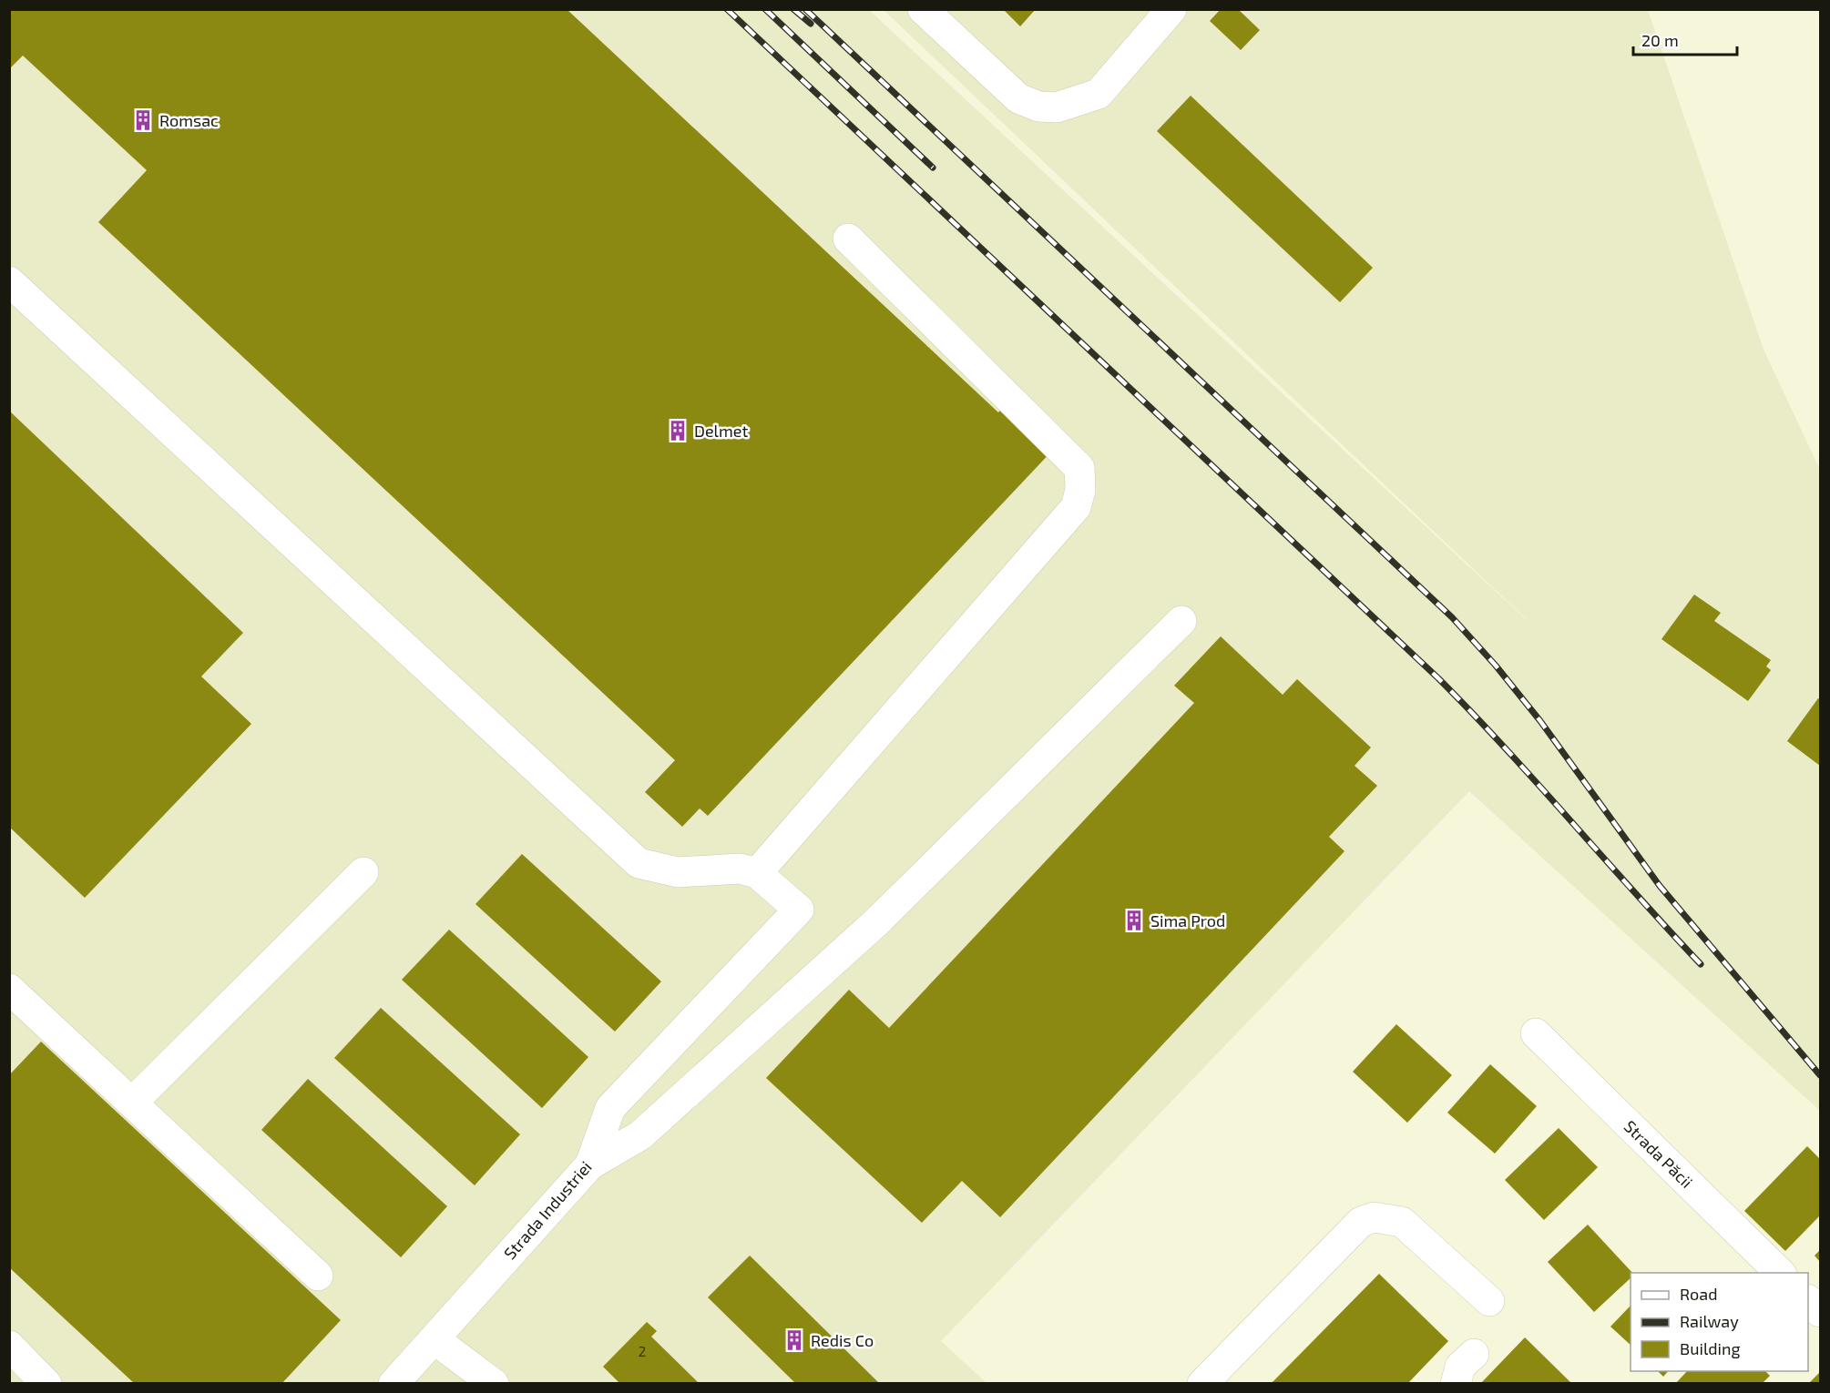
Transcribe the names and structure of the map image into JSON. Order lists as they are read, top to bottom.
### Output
{
  "streets": {
    "street": ["Strada Păcii", "Strada Industriei"]
  },
  "places": {
    "building": [
      "Romsac",
      "Delmet",
      "Sima Prod",
      "Redis Co"
    ]
  },
  "house_numbers": ["2"],
  "legend": ["Road", "Railway", "Building"],
  "scale_bar": "20 m"
}
